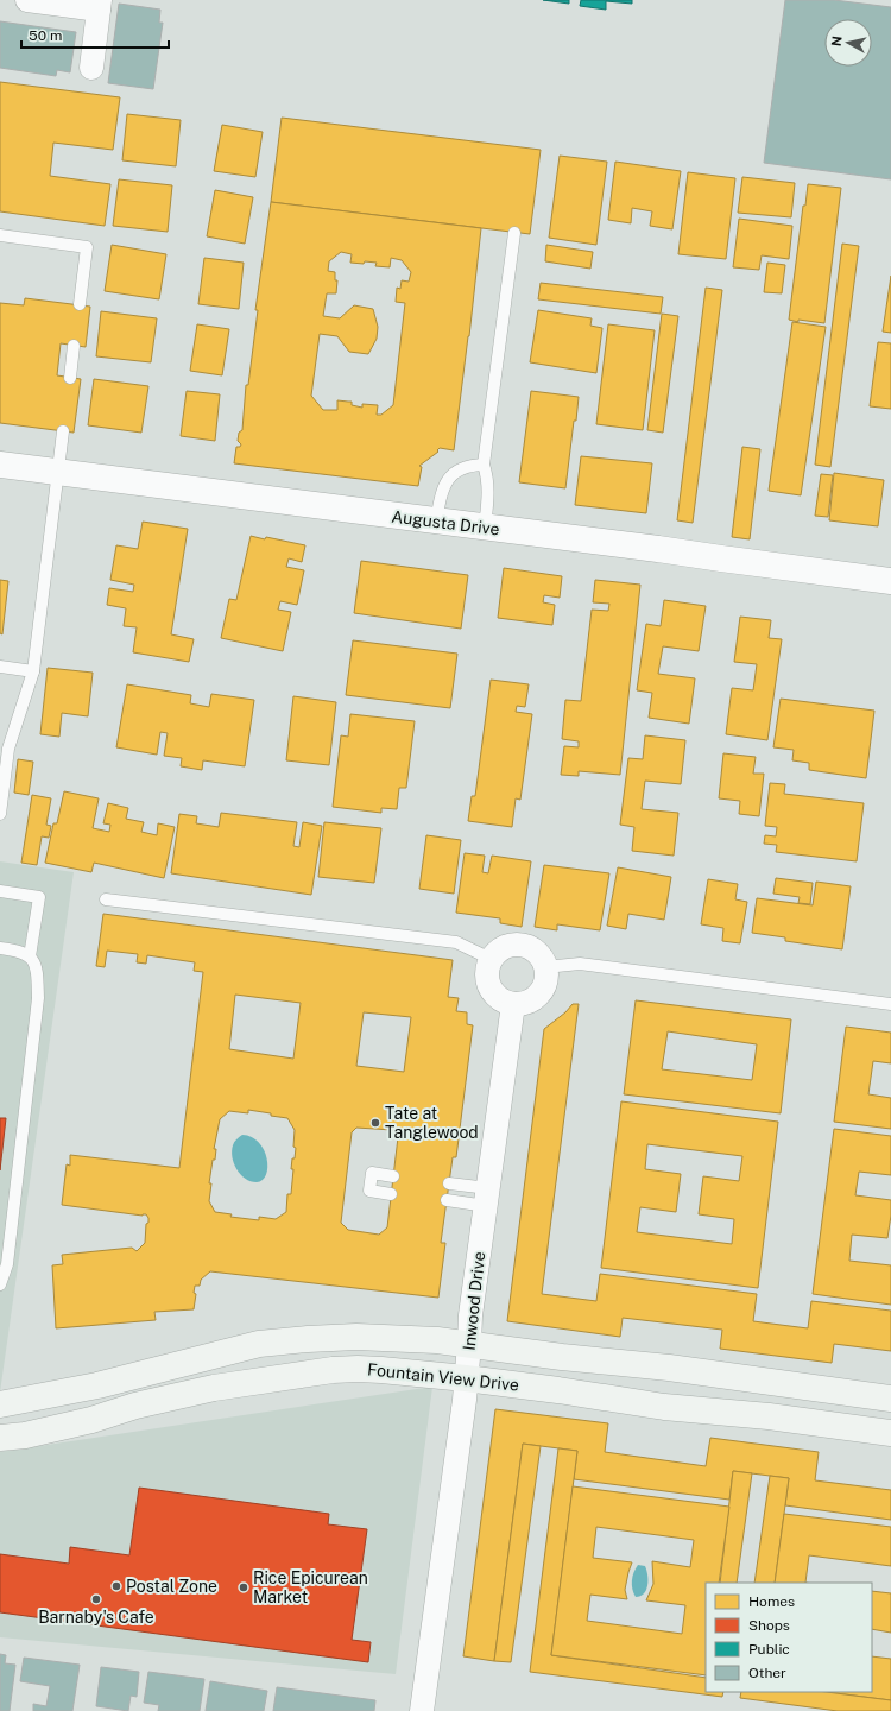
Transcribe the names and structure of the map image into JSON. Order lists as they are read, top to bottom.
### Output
{
  "streets": {
    "main road": ["Fountain View Drive"],
    "street": ["Augusta Drive", "Inwood Drive"]
  },
  "crossings": [
    ["Inwood Drive", "Fountain View Drive"]
  ],
  "places": [
    "Tate at Tanglewood",
    "Postal Zone",
    "Rice Epicurean Market",
    "Barnaby's Cafe"
  ],
  "legend": [
    "Homes",
    "Shops",
    "Public",
    "Other"
  ],
  "scale_bar": "50 m",
  "north": "left"
}
